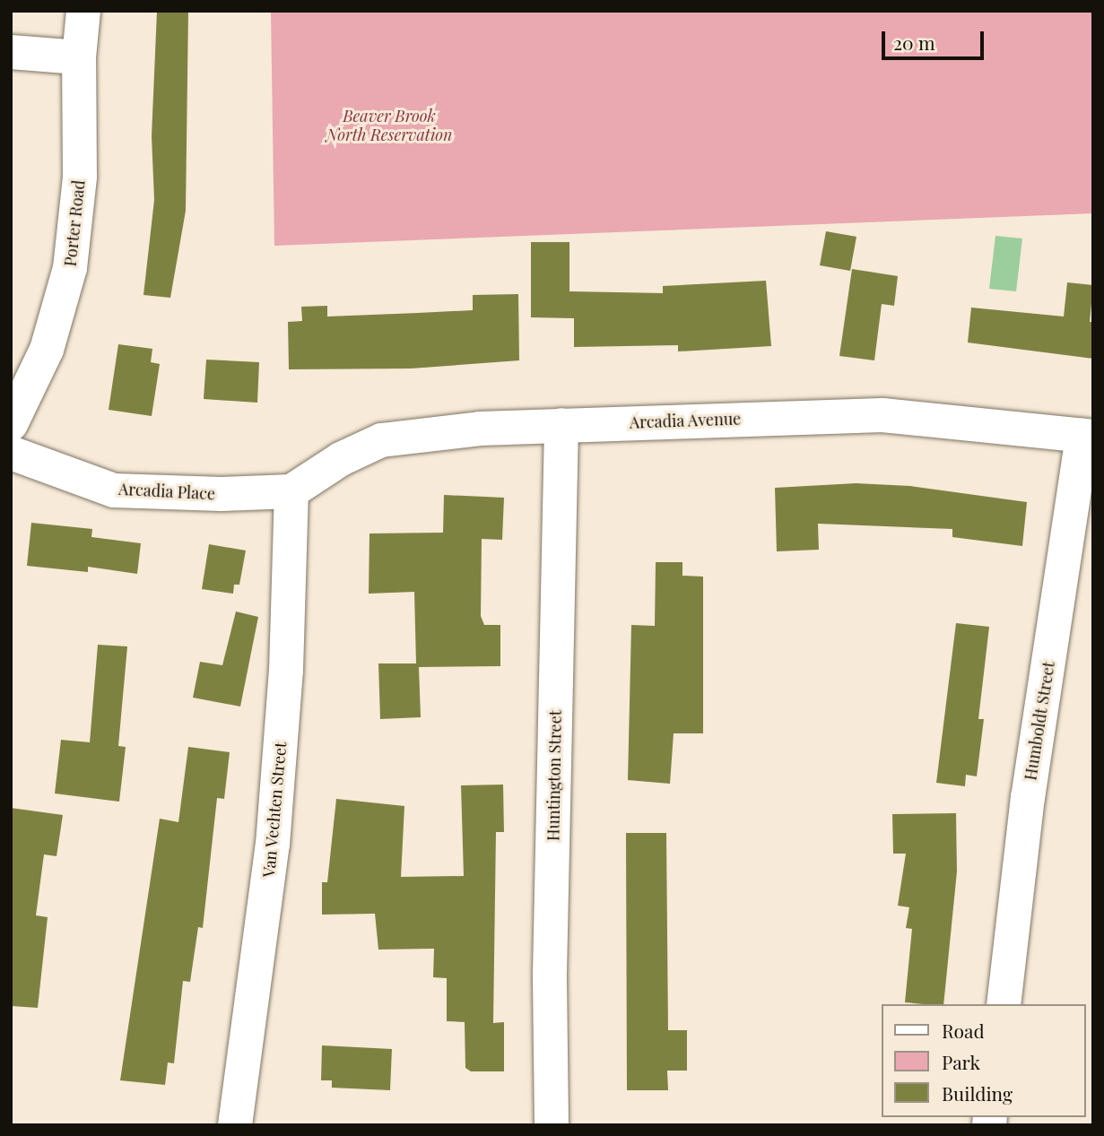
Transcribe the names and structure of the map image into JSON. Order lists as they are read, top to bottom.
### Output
{
  "streets": {
    "street": [
      "Porter Road",
      "Arcadia Avenue",
      "Arcadia Place",
      "Humboldt Street",
      "Huntington Street",
      "Van Vechten Street"
    ]
  },
  "crossings": [
    ["Arcadia Avenue", "Arcadia Place"],
    ["Arcadia Avenue", "Humboldt Street"],
    ["Arcadia Avenue", "Huntington Street"],
    ["Arcadia Avenue", "Van Vechten Street"],
    ["Arcadia Place", "Van Vechten Street"]
  ],
  "parks": ["Beaver Brook North Reservation"],
  "legend": ["Road", "Park", "Building"],
  "scale_bar": "20 m"
}
